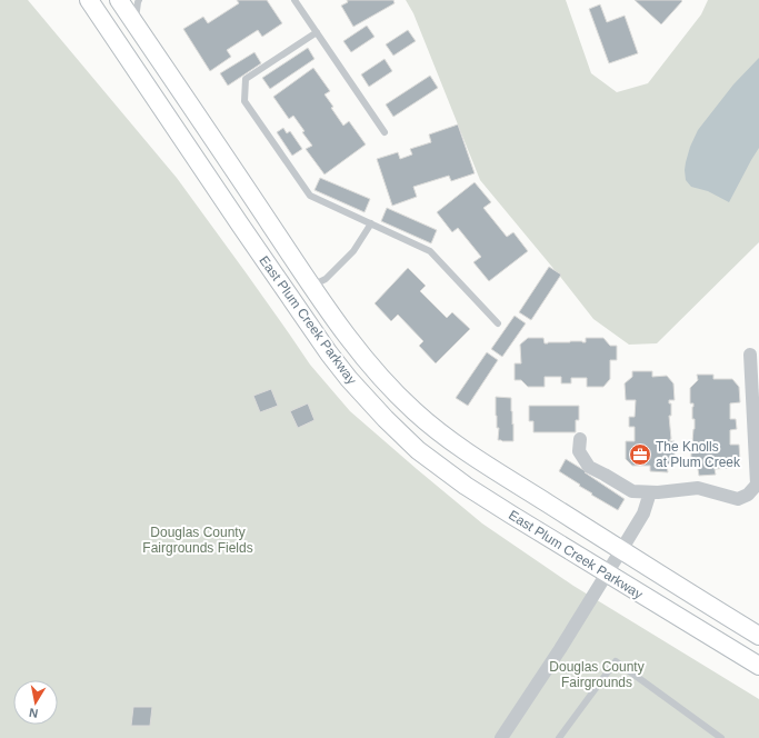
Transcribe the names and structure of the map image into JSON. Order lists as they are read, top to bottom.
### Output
{
  "streets": {
    "main road": ["East Plum Creek Parkway"]
  },
  "parks": ["Douglas County Fairgrounds Fields", "Douglas County Fairgrounds"],
  "places": {
    "office": ["The Knolls at Plum Creek"]
  },
  "north": "bottom"
}
